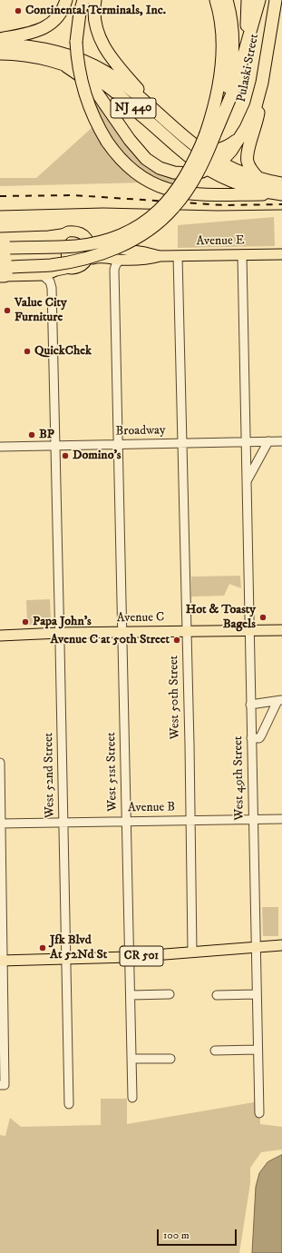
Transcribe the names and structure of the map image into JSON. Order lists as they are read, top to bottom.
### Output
{
  "streets": {
    "highway": ["Pulaski Street", "NJ 440"],
    "main road": ["Avenue E", "Avenue C", "CR 501"],
    "street": [
      "Broadway",
      "West 50th Street",
      "West 51st Street",
      "West 52nd Street",
      "West 49th Street",
      "Avenue B"
    ]
  },
  "crossings": [
    ["Pulaski Street", "NJ 440"],
    ["Avenue E", "West 50th Street"],
    ["Avenue E", "West 51st Street"],
    ["Avenue E", "West 49th Street"],
    ["Broadway", "West 50th Street"],
    ["Broadway", "West 51st Street"],
    ["Broadway", "West 52nd Street"],
    ["Broadway", "West 49th Street"],
    ["Avenue C", "West 50th Street"],
    ["Avenue C", "West 51st Street"],
    ["Avenue C", "West 52nd Street"],
    ["Avenue C", "West 49th Street"],
    ["West 50th Street", "Avenue B"],
    ["West 50th Street", "CR 501"],
    ["West 51st Street", "Avenue B"],
    ["West 51st Street", "CR 501"],
    ["West 52nd Street", "Avenue B"],
    ["West 52nd Street", "CR 501"],
    ["West 49th Street", "Avenue B"],
    ["West 49th Street", "CR 501"]
  ],
  "places": [
    "Continental Terminals, Inc.",
    "Value City Furniture",
    "QuickChek",
    "BP",
    "Domino's",
    "Hot & Toasty Bagels",
    "Papa John's",
    "Avenue C at 50th Street",
    "Jfk Blvd At 52Nd St"
  ],
  "scale_bar": "100 m"
}
